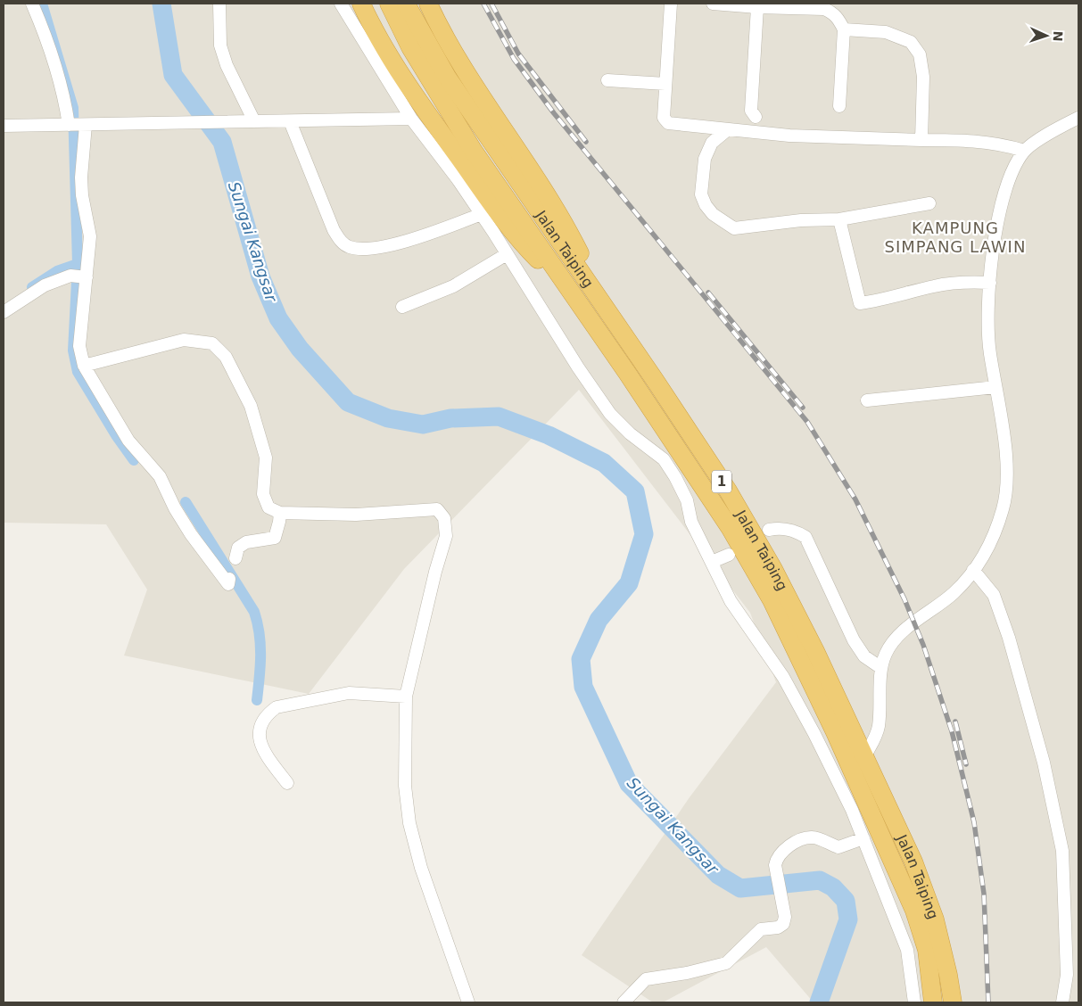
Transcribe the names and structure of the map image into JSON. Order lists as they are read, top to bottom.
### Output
{
  "streets": {
    "highway": ["Jalan Taiping", "1"]
  },
  "districts": ["KAMPUNG SIMPANG LAWIN"],
  "water": ["Sungai Kangsar"],
  "north": "right"
}
